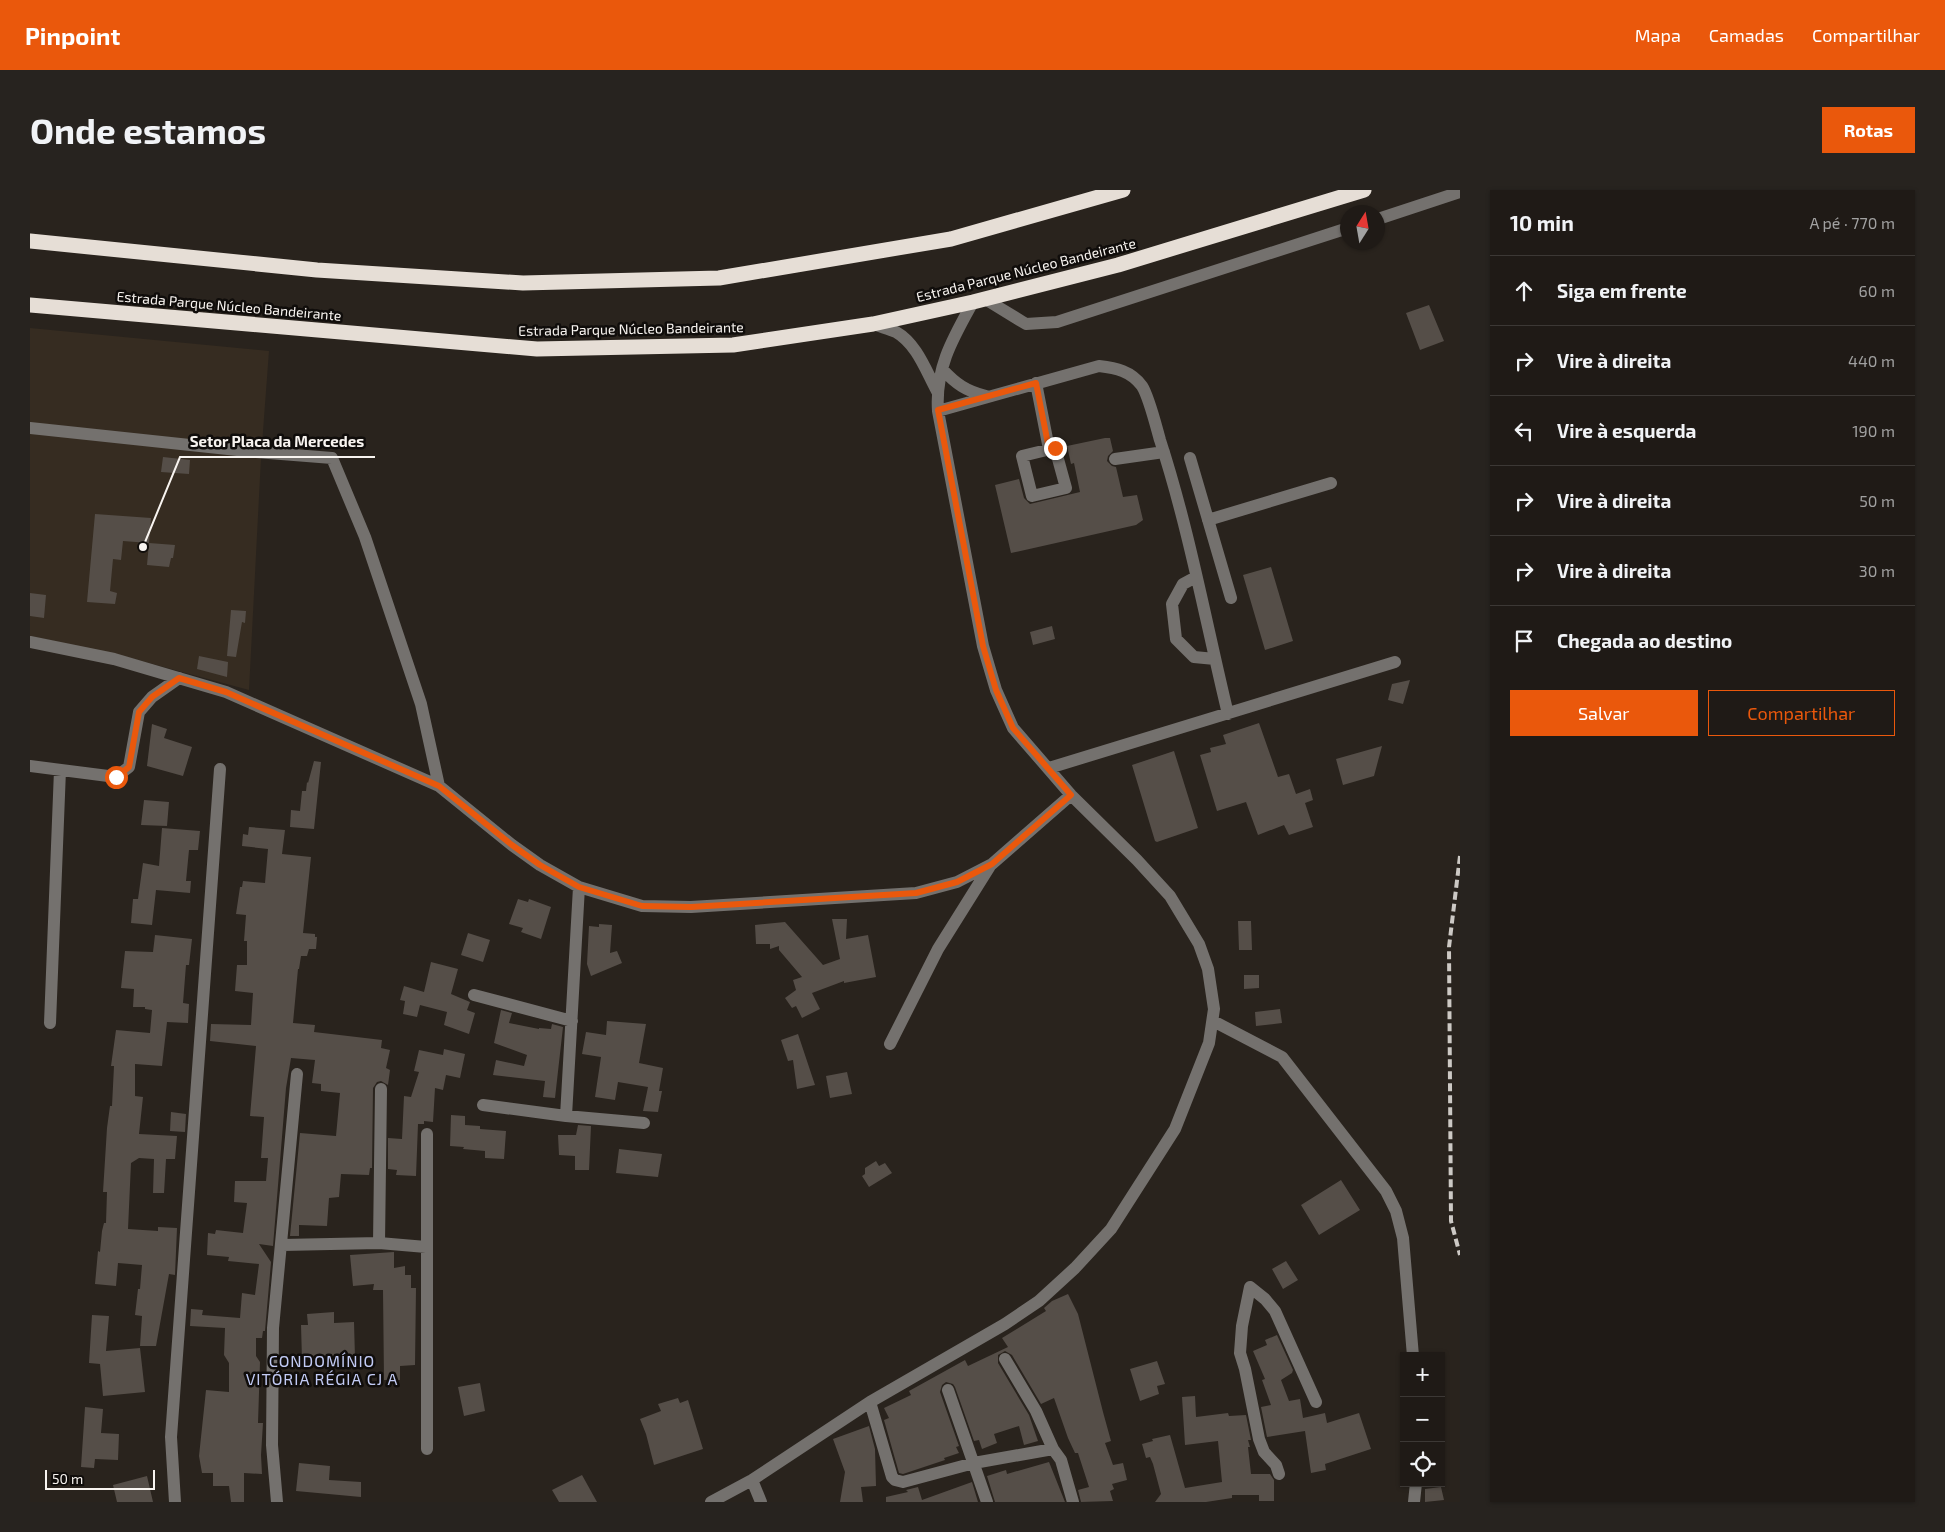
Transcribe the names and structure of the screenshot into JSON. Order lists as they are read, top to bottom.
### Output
{
  "streets": {
    "highway": ["Estrada Parque Núcleo Bandeirante"]
  },
  "districts": ["CONDOMÍNIO VITÓRIA RÉGIA CJ A"],
  "places": ["Setor Placa da Mercedes"],
  "scale_bar": "50 m",
  "north": "top",
  "page": {
    "header": "Pinpoint",
    "nav": ["Mapa", "Camadas", "Compartilhar"],
    "buttons": [
      "Rotas",
      ["Salvar", "Compartilhar"]
    ],
    "title": "Onde estamos",
    "heading": ["10 min", "A pé · 770 m"],
    "list": [
      ["Siga em frente", "60 m"],
      ["Vire à direita", "440 m"],
      ["Vire à esquerda", "190 m"],
      ["Vire à direita", "50 m"],
      ["Vire à direita", "30 m"],
      "Chegada ao destino"
    ],
    "map_buttons": ["+", "−"],
    "scale": "50 m"
  }
}
